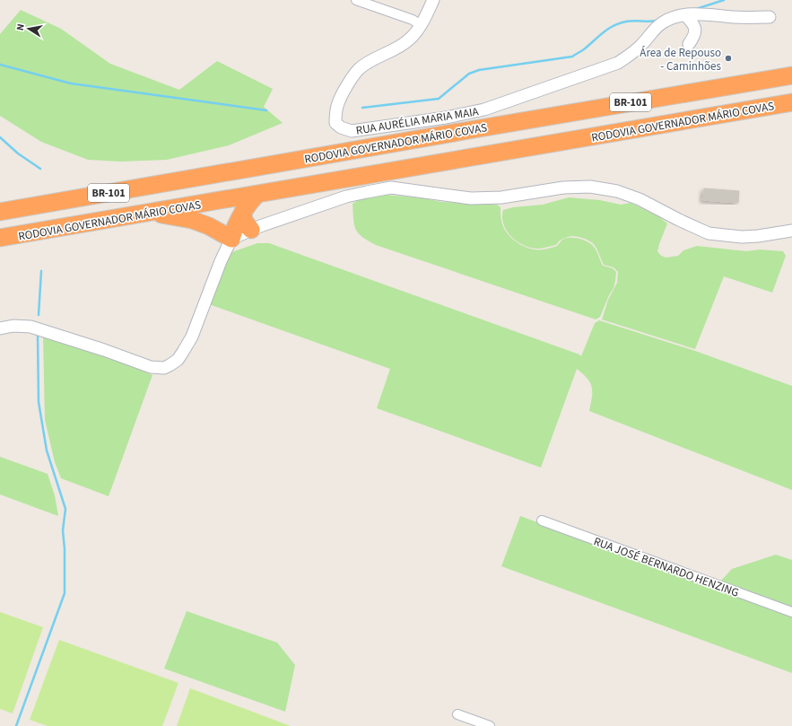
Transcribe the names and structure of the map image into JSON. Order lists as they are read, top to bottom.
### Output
{
  "streets": {
    "highway": ["BR-101", "RODOVIA GOVERNADOR MÁRIO COVAS"],
    "street": ["RUA AURÉLIA MARIA MAIA", "RUA JOSÉ BERNARDO HENZING"]
  },
  "crossings": [
    ["BR-101", "RODOVIA GOVERNADOR MÁRIO COVAS"]
  ],
  "places": ["Área de Repouso - Caminhões"],
  "north": "left"
}
